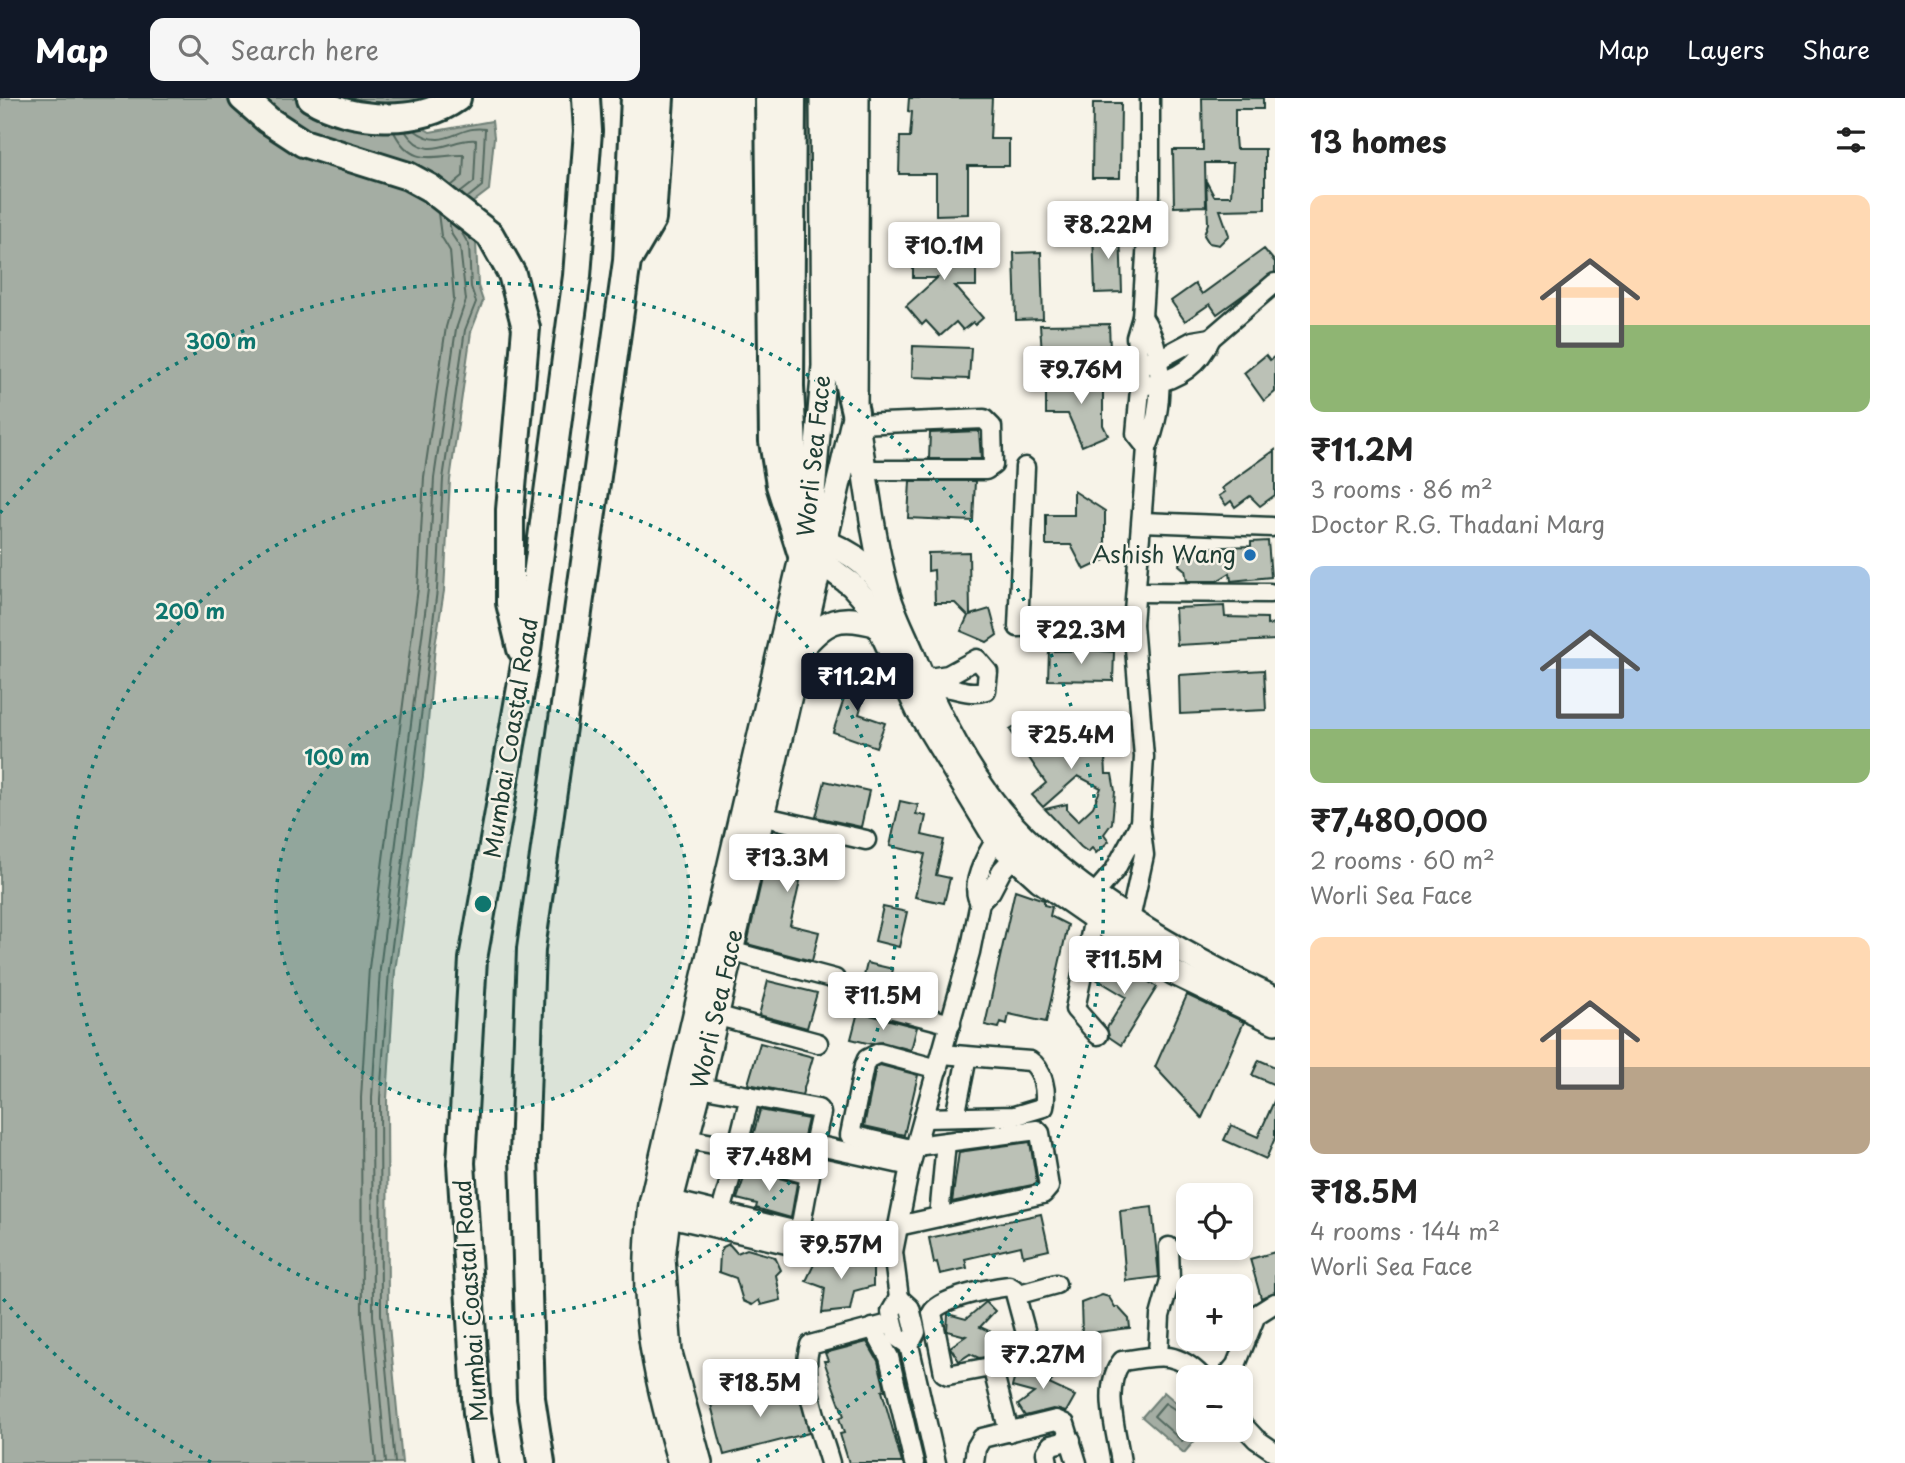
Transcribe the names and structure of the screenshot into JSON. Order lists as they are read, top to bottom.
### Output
{
  "streets": {
    "highway": ["Mumbai Coastal Road"],
    "main road": ["Worli Sea Face"]
  },
  "places": ["Ashish Wang"],
  "page": {
    "header": "Map",
    "search": "Search here",
    "nav": ["Map", "Layers", "Share"],
    "heading": "13 homes",
    "list": [
      {
        "name": "₹11.2M",
        "note": "3 rooms · 86 m² · Doctor R.G. Thadani Marg"
      },
      {
        "name": "₹7,480,000",
        "note": "2 rooms · 60 m² · Worli Sea Face"
      },
      {
        "name": "₹18.5M",
        "note": "4 rooms · 144 m² · Worli Sea Face"
      }
    ],
    "price": [
      "₹8.22M",
      "₹10.1M",
      "₹9.76M",
      "₹22.3M",
      "₹11.2M",
      "₹25.4M",
      "₹13.3M",
      "₹11.5M",
      "₹11.5M",
      "₹7.48M",
      "₹9.57M",
      "₹7.27M",
      "₹18.5M"
    ],
    "map_buttons": ["+", "−"]
  },
  "rings": ["300 m", "200 m", "100 m"]
}
